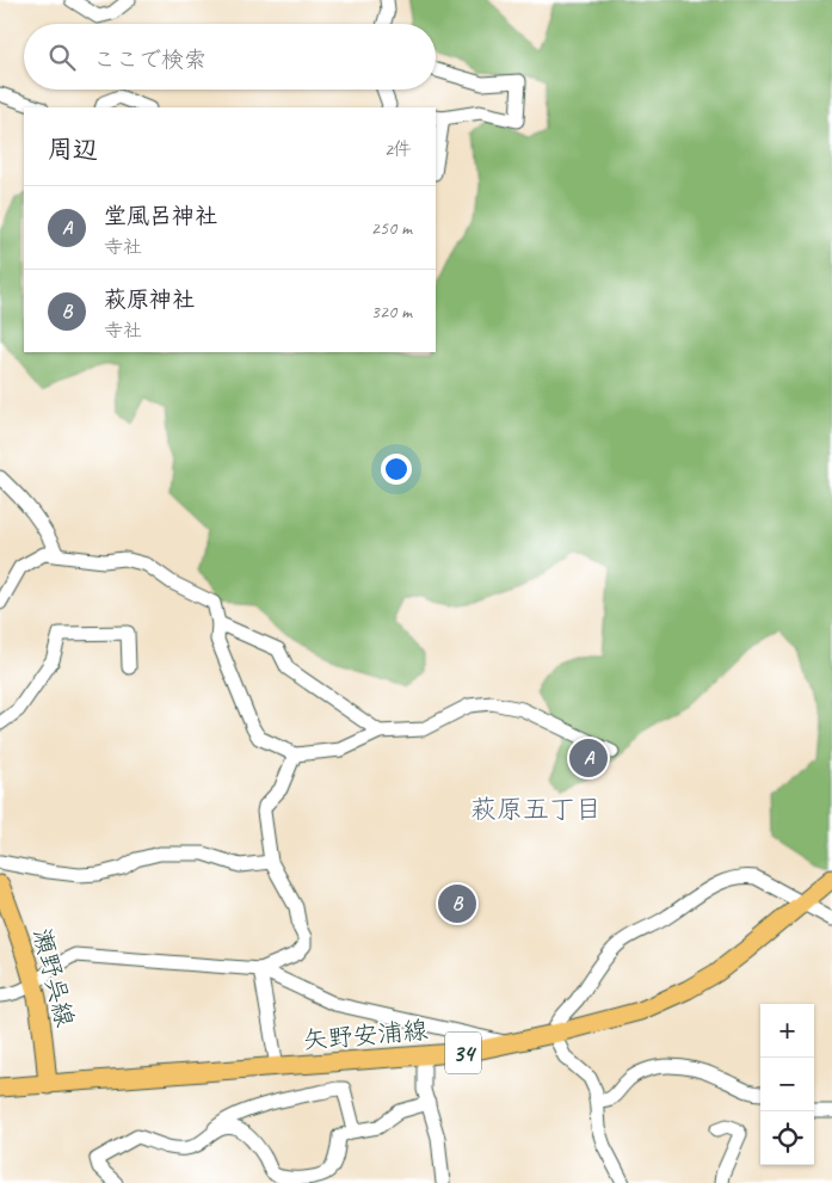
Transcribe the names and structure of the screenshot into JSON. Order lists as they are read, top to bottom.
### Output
{
  "streets": {
    "main road": ["瀬野呉線", "矢野安浦線", "34"]
  },
  "crossings": [
    ["瀬野呉線", "矢野安浦線"]
  ],
  "districts": ["萩原五丁目"],
  "page": {
    "search": "ここで検索",
    "heading": ["周辺", "2件"],
    "list": [
      {
        "mark": "A",
        "name": "堂風呂神社",
        "note": "寺社",
        "value": "250 m"
      },
      {
        "mark": "B",
        "name": "萩原神社",
        "note": "寺社",
        "value": "320 m"
      }
    ],
    "pins": ["A", "B"],
    "map_buttons": ["+", "−"]
  }
}
